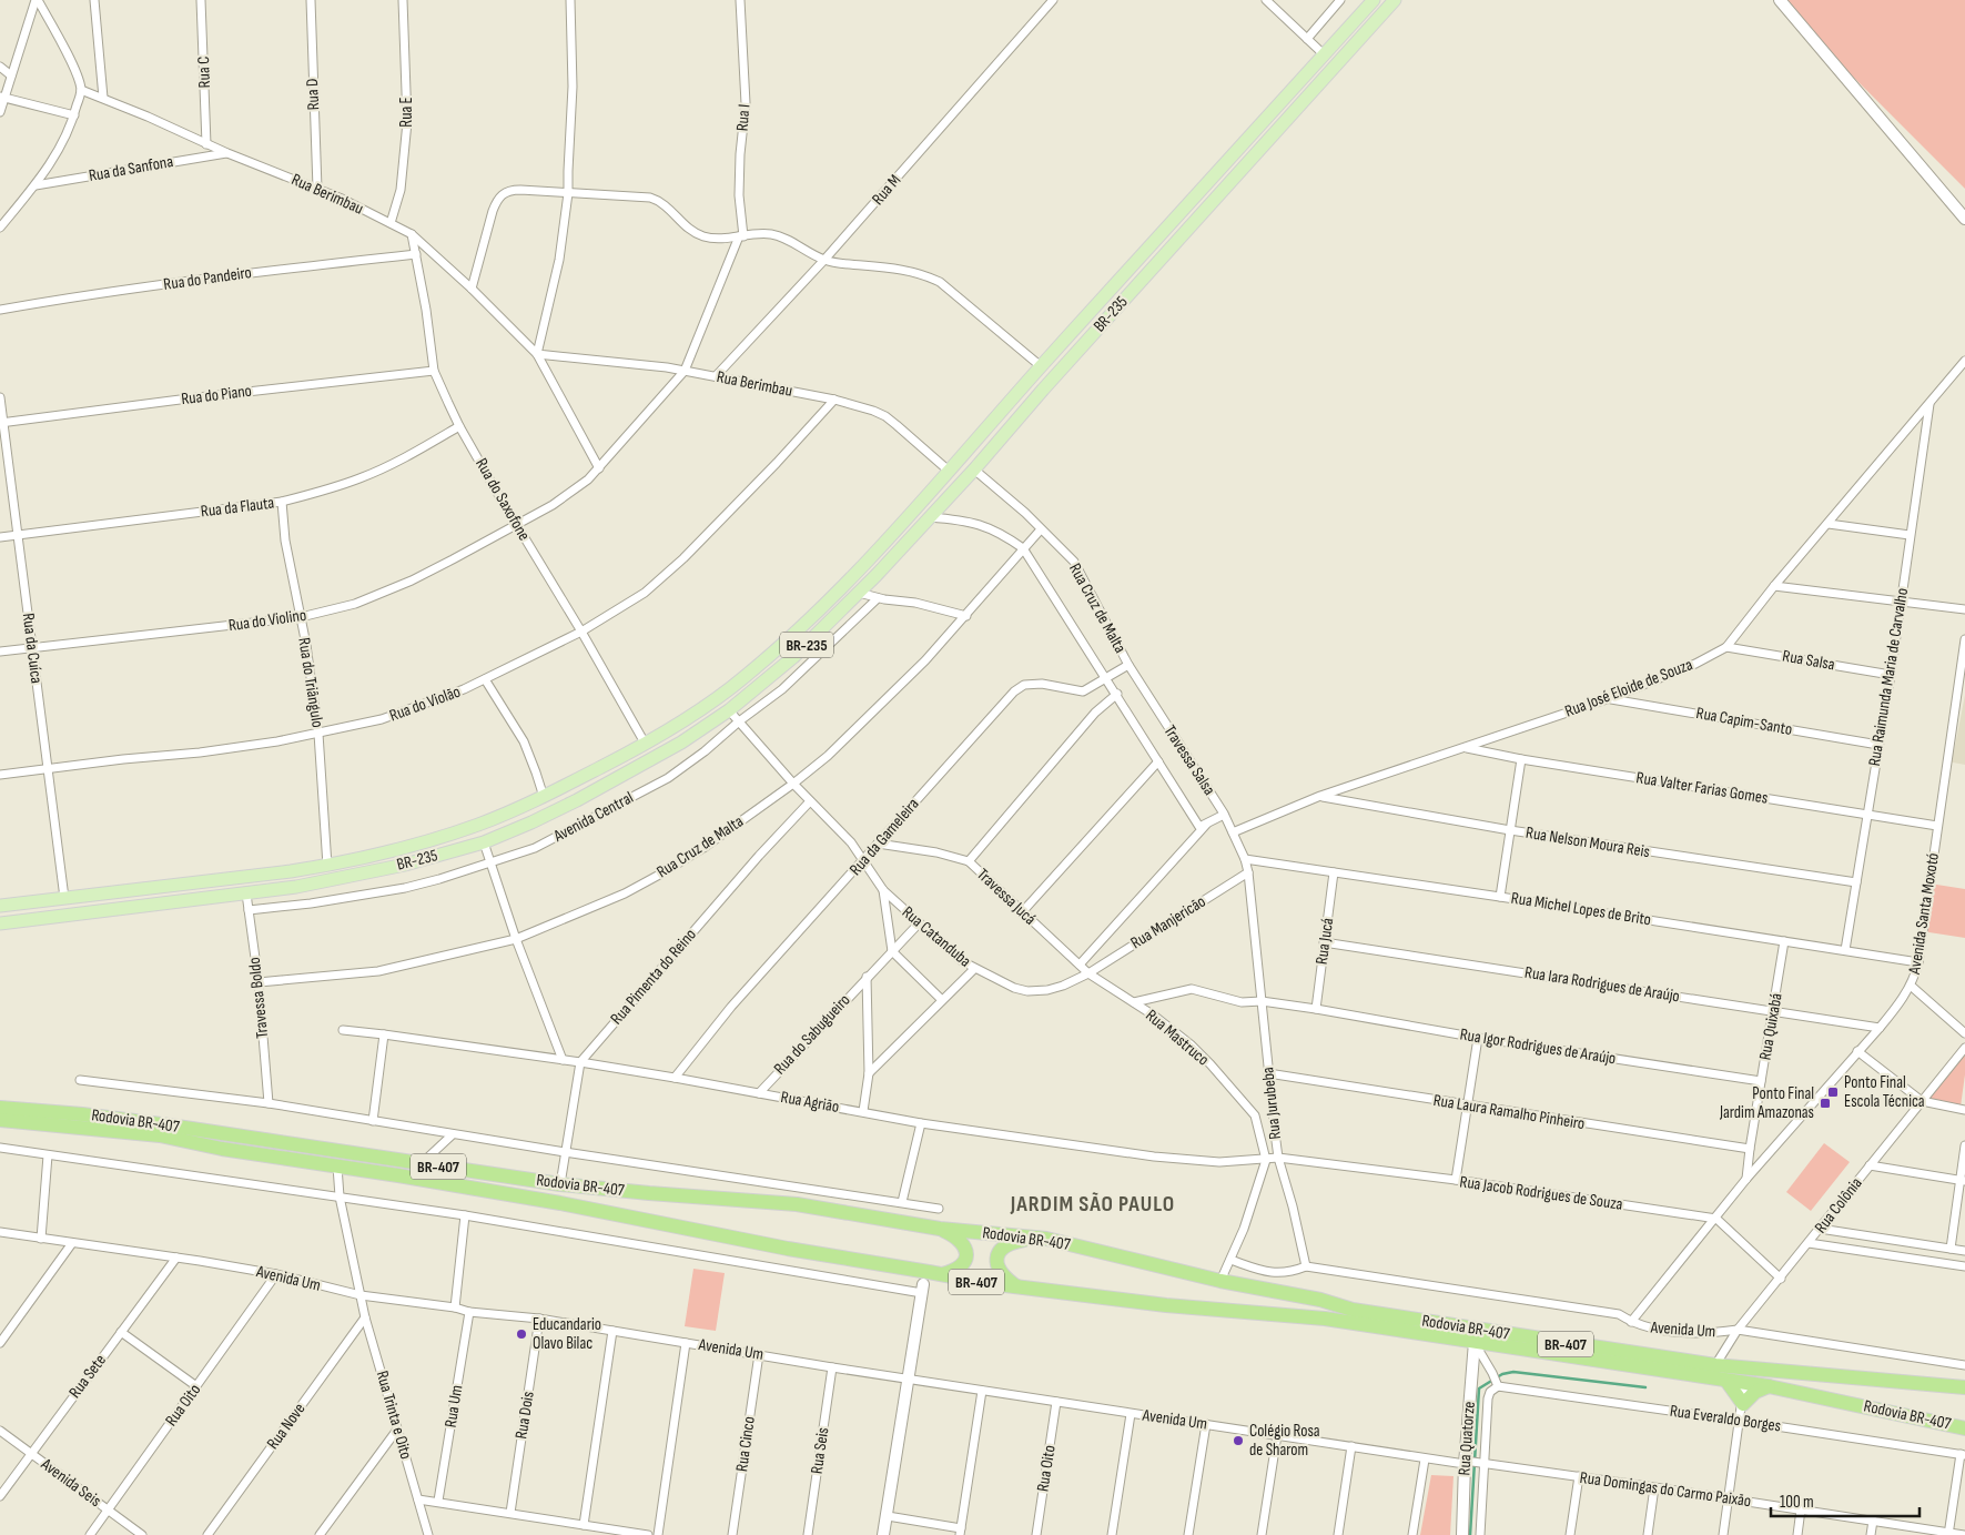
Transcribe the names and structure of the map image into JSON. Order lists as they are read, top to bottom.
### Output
{
  "streets": {
    "highway": ["Rodovia BR-407", "BR-407"],
    "main road": ["BR-235"],
    "street": [
      "Rua C",
      "Rua D",
      "Rua E",
      "Rua I",
      "Rua da Sanfona",
      "Rua M",
      "Rua Berimbau",
      "Rua do Pandeiro",
      "Rua do Piano",
      "Rua do Saxofone",
      "Rua da Flauta",
      "Rua Cruz de Malta",
      "Rua do Violino",
      "Rua da Cuíca",
      "Rua Salsa",
      "Rua Raimunda Maria de Carvalho",
      "Rua do Triângulo",
      "Rua José Eloide de Souza",
      "Rua do Violão",
      "Rua Capim-Santo",
      "Travessa Salsa",
      "Rua Valter Farias Gomes",
      "Avenida Central",
      "Rua da Gameleira",
      "Rua Nelson Moura Reis",
      "Travessa Jucá",
      "Rua Michel Lopes de Brito",
      "Avenida Santa Moxotó",
      "Rua Manjericão",
      "Rua Catanduba",
      "Rua Jucá",
      "Rua Pimenta do Reino",
      "Rua Iara Rodrigues de Araújo",
      "Travessa Boldo",
      "Rua Quixabá",
      "Rua do Sabugueiro",
      "Rua Mastruco",
      "Rua Igor Rodrigues de Araújo",
      "Rua Agrião",
      "Rua Jurubeba",
      "Rua Laura Ramalho Pinheiro",
      "Rua Jacob Rodrigues de Souza",
      "Rua Colônia",
      "Avenida Um",
      "Rua Sete",
      "Rua Oito",
      "Rua Um",
      "Rua Trinta e Oito",
      "Rua Dois",
      "Rua Everaldo Borges",
      "Rua Nove",
      "Rua Quatorze",
      "Rua Cinco",
      "Rua Seis",
      "Avenida Seis",
      "Rua Domingas do Carmo Paixão"
    ]
  },
  "crossings": [
    ["Rua C", "Rua Berimbau"],
    ["Rua D", "Rua Berimbau"],
    ["Rua E", "Rua Berimbau"],
    ["Rua I", "Rua do Violino"],
    ["Rua da Sanfona", "Rua Berimbau"],
    ["Rua M", "Rua Berimbau"],
    ["Rua Berimbau", "BR-235"],
    ["Rua Berimbau", "Rua do Saxofone"],
    ["Rua Berimbau", "Rua do Violino"],
    ["Rua Berimbau", "Rua do Violão"],
    ["Rua do Pandeiro", "Rua do Saxofone"],
    ["BR-235", "Rua do Saxofone"],
    ["BR-235", "Rua Cruz de Malta"],
    ["BR-235", "Rua da Cuíca"],
    ["BR-235", "Rua do Triângulo"],
    ["BR-235", "Travessa Boldo"],
    ["Rua do Piano", "Rua do Saxofone"],
    ["Rua do Piano", "Rua da Cuíca"],
    ["Rua do Saxofone", "Rua da Flauta"],
    ["Rua do Saxofone", "Rua do Violino"],
    ["Rua do Saxofone", "Rua do Violão"],
    ["Rua da Flauta", "Rua da Cuíca"],
    ["Rua da Flauta", "Rua do Triângulo"],
    ["Rua Cruz de Malta", "Travessa Salsa"],
    ["Rua Cruz de Malta", "Rua da Gameleira"],
    ["Rua Cruz de Malta", "Travessa Boldo"],
    ["Rua do Violino", "Rua da Cuíca"],
    ["Rua do Violino", "Rua do Triângulo"],
    ["Rua da Cuíca", "Rua do Violão"],
    ["Rua Salsa", "Rua Raimunda Maria de Carvalho"],
    ["Rua Salsa", "Rua José Eloide de Souza"],
    ["Rua Raimunda Maria de Carvalho", "Rua José Eloide de Souza"],
    ["Rua Raimunda Maria de Carvalho", "Rua Capim-Santo"],
    ["Rua Raimunda Maria de Carvalho", "Rua Valter Farias Gomes"],
    ["Rua Raimunda Maria de Carvalho", "Rua Nelson Moura Reis"],
    ["Rua Raimunda Maria de Carvalho", "Rua Michel Lopes de Brito"],
    ["Rua do Triângulo", "Rua do Violão"],
    ["Rua José Eloide de Souza", "Rua Capim-Santo"],
    ["Rua José Eloide de Souza", "Travessa Salsa"],
    ["Rua José Eloide de Souza", "Rua Valter Farias Gomes"],
    ["Rua José Eloide de Souza", "Rua Nelson Moura Reis"],
    ["Travessa Salsa", "Rua da Gameleira"],
    ["Travessa Salsa", "Rua Michel Lopes de Brito"],
    ["Travessa Salsa", "Rua Jurubeba"],
    ["Rua Valter Farias Gomes", "Avenida Santa Moxotó"],
    ["Avenida Central", "Travessa Boldo"],
    ["Rua da Gameleira", "Travessa Jucá"],
    ["Rua da Gameleira", "Rua Catanduba"],
    ["Rua da Gameleira", "Rua Agrião"],
    ["Travessa Jucá", "Rua Manjericão"],
    ["Travessa Jucá", "Rua Catanduba"],
    ["Travessa Jucá", "Rua Mastruco"],
    ["Rua Michel Lopes de Brito", "Avenida Santa Moxotó"],
    ["Rua Michel Lopes de Brito", "Rua Jucá"],
    ["Rua Michel Lopes de Brito", "Rua Quixabá"],
    ["Rua Michel Lopes de Brito", "Rua Jurubeba"],
    ["Avenida Santa Moxotó", "Rua Iara Rodrigues de Araújo"],
    ["Avenida Santa Moxotó", "Rua Quixabá"],
    ["Avenida Santa Moxotó", "Rua Jacob Rodrigues de Souza"],
    ["Avenida Santa Moxotó", "Avenida Um"],
    ["Rua Manjericão", "Rua Catanduba"],
    ["Rua Manjericão", "Rua Jurubeba"],
    ["Rua Catanduba", "Rua do Sabugueiro"],
    ["Rua Jucá", "Rua Iara Rodrigues de Araújo"],
    ["Rua Jucá", "Rua Mastruco"],
    ["Rua Jucá", "Rua Igor Rodrigues de Araújo"],
    ["Rua Pimenta do Reino", "Rua Agrião"],
    ["Rua Iara Rodrigues de Araújo", "Rua Quixabá"],
    ["Rua Quixabá", "Rua Igor Rodrigues de Araújo"],
    ["Rua Quixabá", "Rua Laura Ramalho Pinheiro"],
    ["Rua do Sabugueiro", "Rua Agrião"],
    ["Rua Mastruco", "Rua Igor Rodrigues de Araújo"],
    ["Rua Mastruco", "Rua Agrião"],
    ["Rua Mastruco", "Rua Jurubeba"],
    ["Rua Agrião", "Rua Jurubeba"],
    ["Rua Agrião", "Rua Jacob Rodrigues de Souza"],
    ["Rua Jurubeba", "Rua Laura Ramalho Pinheiro"],
    ["Rua Jurubeba", "Rua Jacob Rodrigues de Souza"],
    ["Rua Jurubeba", "Avenida Um"],
    ["Rodovia BR-407", "BR-407"],
    ["Rodovia BR-407", "Rua Colônia"],
    ["Rodovia BR-407", "Rua Trinta e Oito"],
    ["Rodovia BR-407", "Rua Quatorze"],
    ["BR-407", "Rua Trinta e Oito"],
    ["Rua Colônia", "Avenida Um"],
    ["Avenida Um", "Rua Sete"],
    ["Avenida Um", "Rua Oito"],
    ["Avenida Um", "Rua Um"],
    ["Avenida Um", "Rua Trinta e Oito"],
    ["Avenida Um", "Rua Dois"],
    ["Avenida Um", "Rua Quatorze"],
    ["Avenida Um", "Rua Cinco"],
    ["Avenida Um", "Rua Seis"],
    ["Avenida Um", "Rua Domingas do Carmo Paixão"],
    ["Rua Sete", "Avenida Seis"],
    ["Rua Oito", "Avenida Seis"],
    ["Rua Trinta e Oito", "Rua Nove"],
    ["Rua Quatorze", "Rua Domingas do Carmo Paixão"]
  ],
  "districts": ["JARDIM SÃO PAULO"],
  "places": {
    "transit": ["Ponto Final Escola Técnica", "Ponto Final Jardim Amazonas"],
    "other": ["Educandario Olavo Bilac", "Colégio Rosa de Sharom"]
  },
  "scale_bar": "100 m"
}
